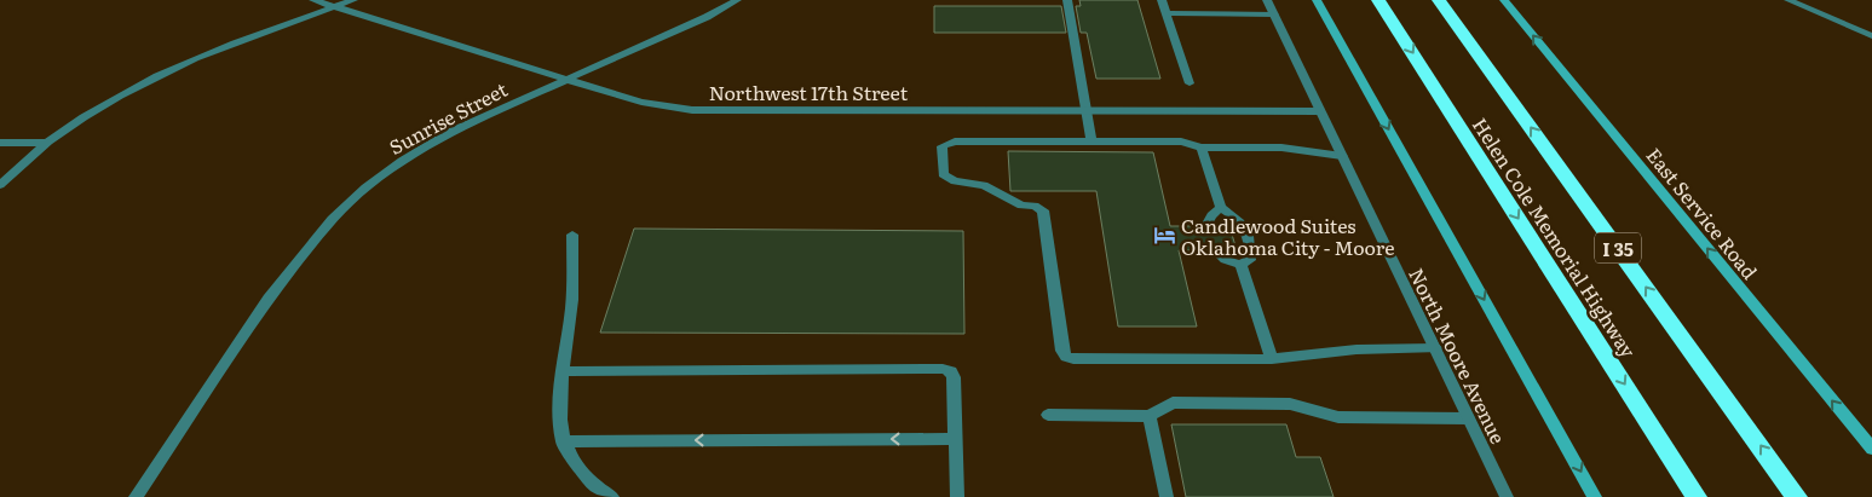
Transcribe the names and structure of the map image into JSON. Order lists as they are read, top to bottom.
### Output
{
  "streets": {
    "highway": ["Helen Cole Memorial Highway", "I 35"],
    "main road": ["East Service Road"],
    "street": ["Northwest 17th Street", "Sunrise Street", "North Moore Avenue"]
  },
  "crossings": [
    ["Northwest 17th Street", "Sunrise Street"],
    ["Northwest 17th Street", "North Moore Avenue"]
  ],
  "one_way": ["East Service Road"],
  "places": {
    "hotel": ["Candlewood Suites Oklahoma City - Moore"]
  }
}
